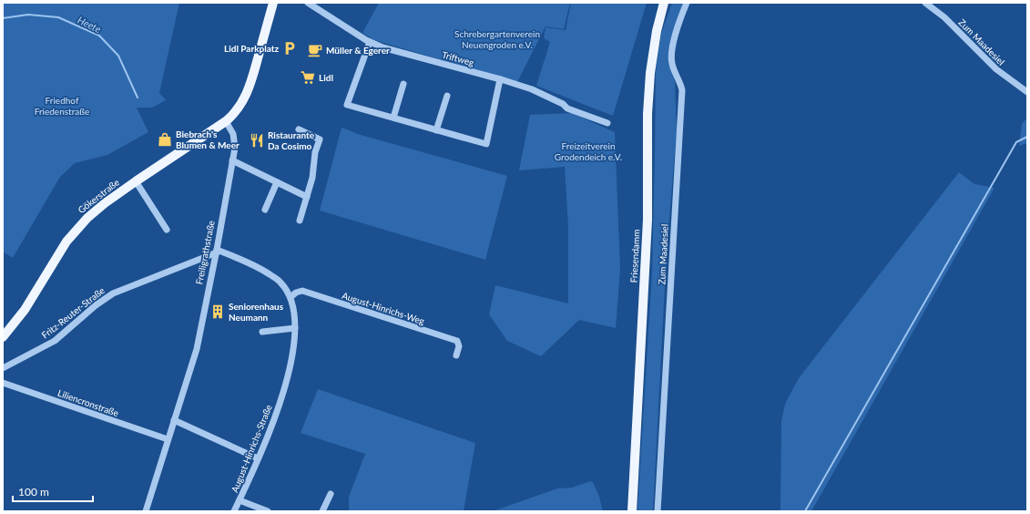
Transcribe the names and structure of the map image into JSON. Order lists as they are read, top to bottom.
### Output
{
  "streets": {
    "main road": ["Gökerstraße", "Friesendamm"],
    "street": [
      "Zum Maadesiel",
      "Triftweg",
      "Freiligrathstraße",
      "August-Hinrichs-Weg",
      "Fritz-Reuter-Straße",
      "Liliencronstraße",
      "August-Hinrichs-Straße"
    ]
  },
  "crossings": [
    ["Gökerstraße", "Freiligrathstraße"],
    ["Freiligrathstraße", "Fritz-Reuter-Straße"],
    ["Freiligrathstraße", "Liliencronstraße"],
    ["Freiligrathstraße", "August-Hinrichs-Straße"],
    ["August-Hinrichs-Weg", "August-Hinrichs-Straße"],
    ["Fritz-Reuter-Straße", "August-Hinrichs-Straße"]
  ],
  "water": ["Heete"],
  "parks": ["Schrebergartenverein Neuengroden e.V.", "Friedhof Friedenstraße", "Freizeitverein Grodendeich e.V."],
  "places": {
    "parking": ["Lidl Parkplatz"],
    "cafe": ["Müller & Egerer"],
    "supermarket": ["Lidl"],
    "shop": ["Biebrach's Blumen & Meer"],
    "restaurant": ["Ristaurante Da Cosimo"],
    "building": ["Seniorenhaus Neumann"]
  },
  "scale_bar": "100 m"
}
